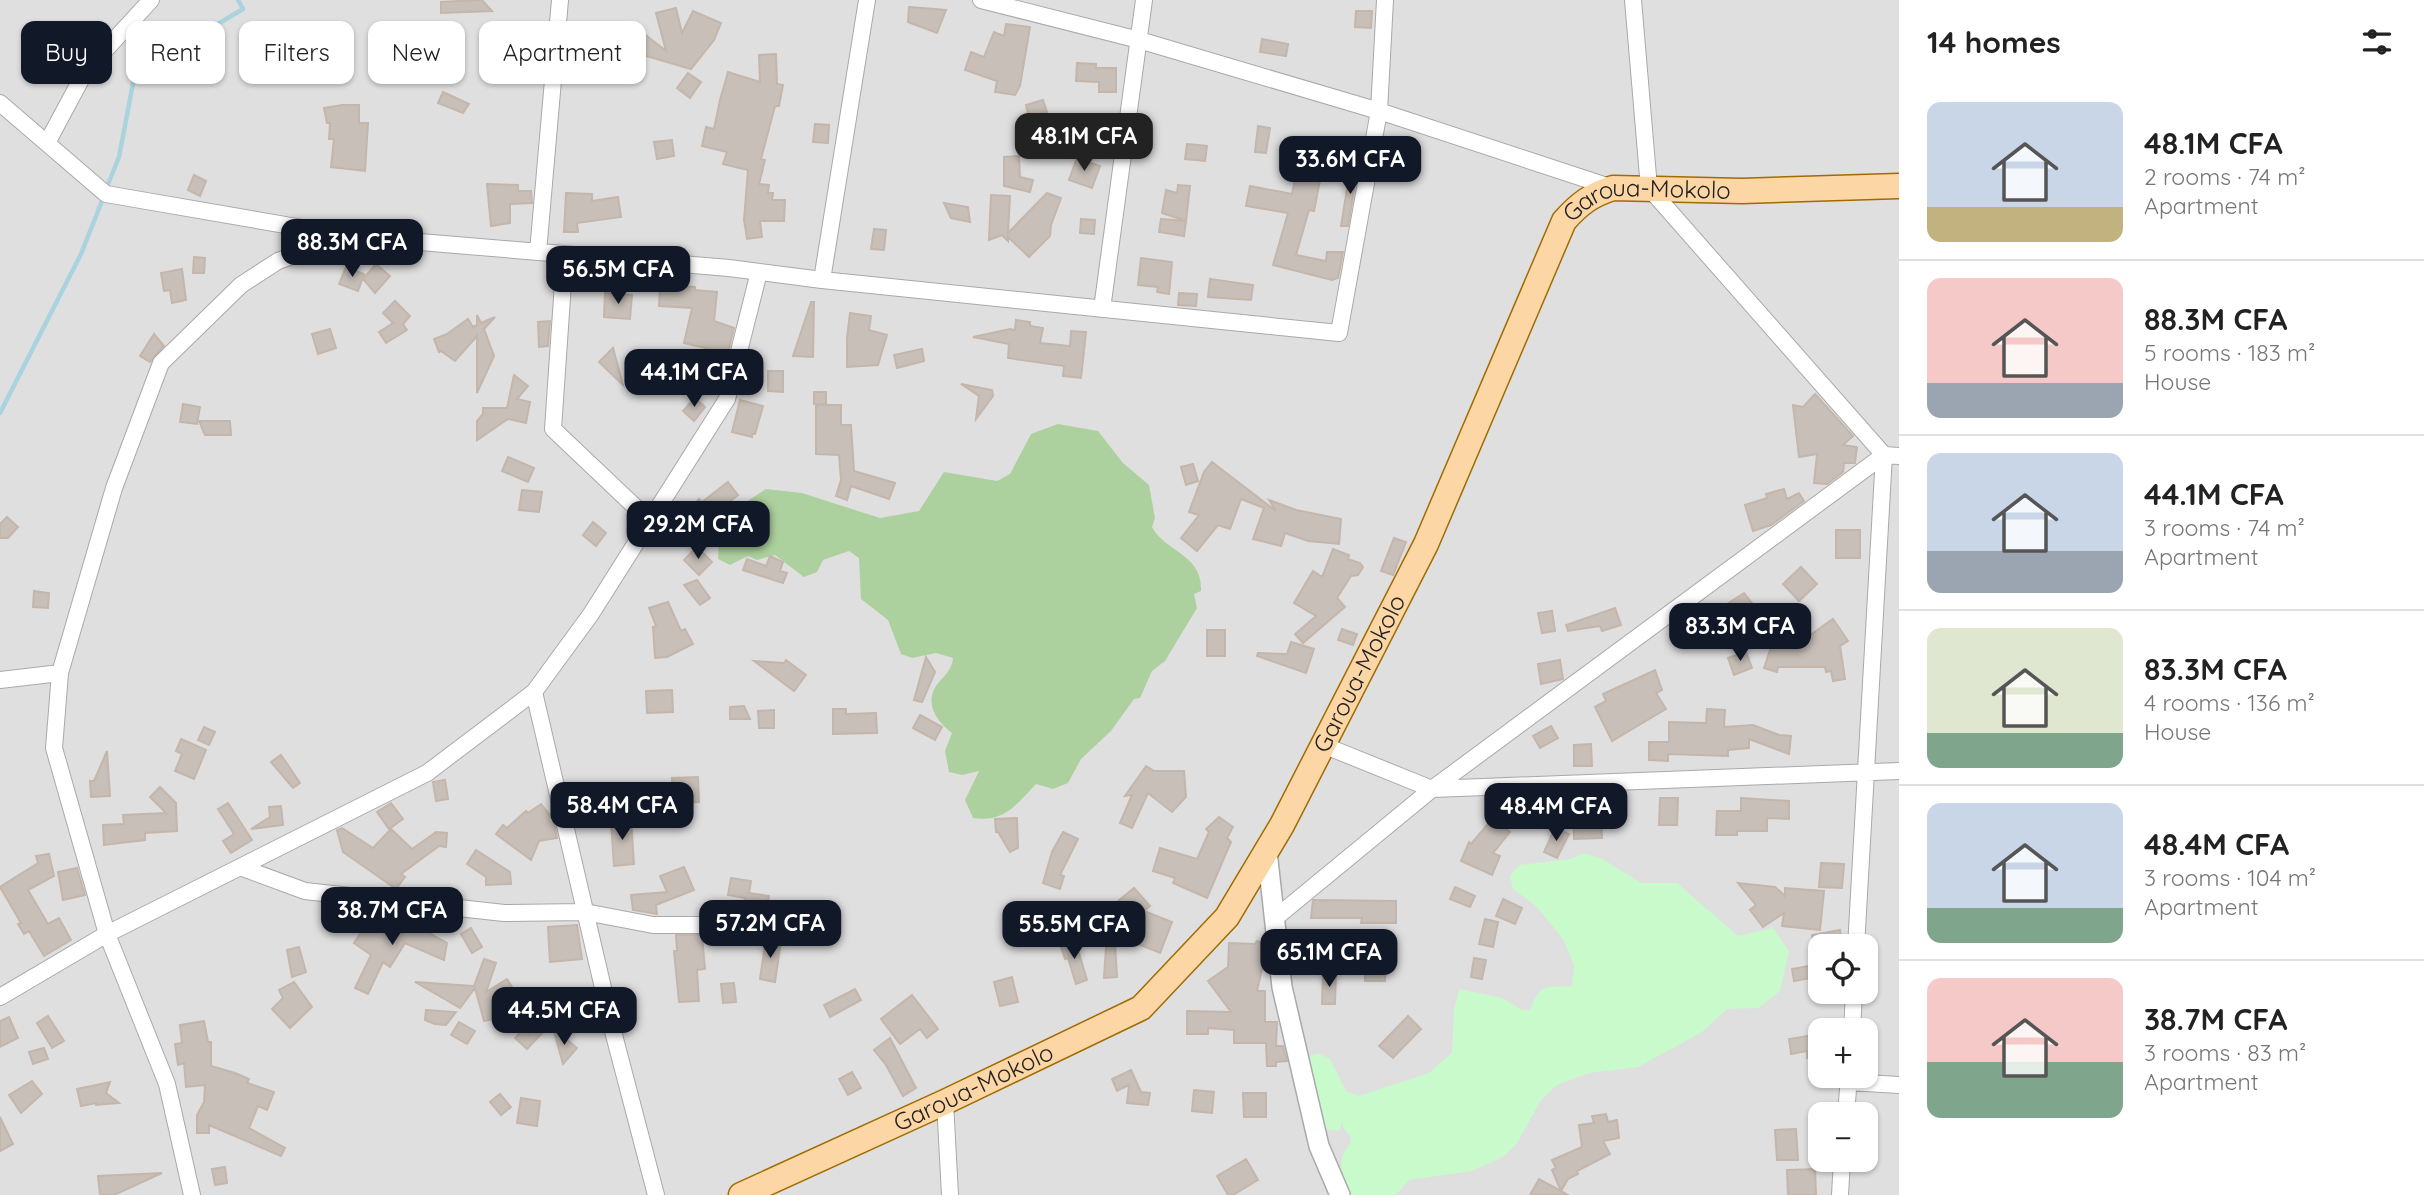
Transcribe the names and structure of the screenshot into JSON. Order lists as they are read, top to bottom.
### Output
{
  "streets": {
    "main road": ["Garoua-Mokolo"]
  },
  "page": {
    "heading": "14 homes",
    "chip": [
      "Buy",
      "Rent",
      "Filters",
      "New",
      "Apartment"
    ],
    "list": [
      {
        "name": "48.1M CFA",
        "note": "2 rooms · 74 m² · Apartment"
      },
      {
        "name": "88.3M CFA",
        "note": "5 rooms · 183 m² · House"
      },
      {
        "name": "44.1M CFA",
        "note": "3 rooms · 74 m² · Apartment"
      },
      {
        "name": "83.3M CFA",
        "note": "4 rooms · 136 m² · House"
      },
      {
        "name": "48.4M CFA",
        "note": "3 rooms · 104 m² · Apartment"
      },
      {
        "name": "38.7M CFA",
        "note": "3 rooms · 83 m² · Apartment"
      }
    ],
    "price": [
      "48.1M CFA",
      "33.6M CFA",
      "88.3M CFA",
      "56.5M CFA",
      "44.1M CFA",
      "29.2M CFA",
      "83.3M CFA",
      "58.4M CFA",
      "48.4M CFA",
      "38.7M CFA",
      "57.2M CFA",
      "55.5M CFA",
      "65.1M CFA",
      "44.5M CFA"
    ],
    "map_buttons": ["+", "−"]
  }
}
